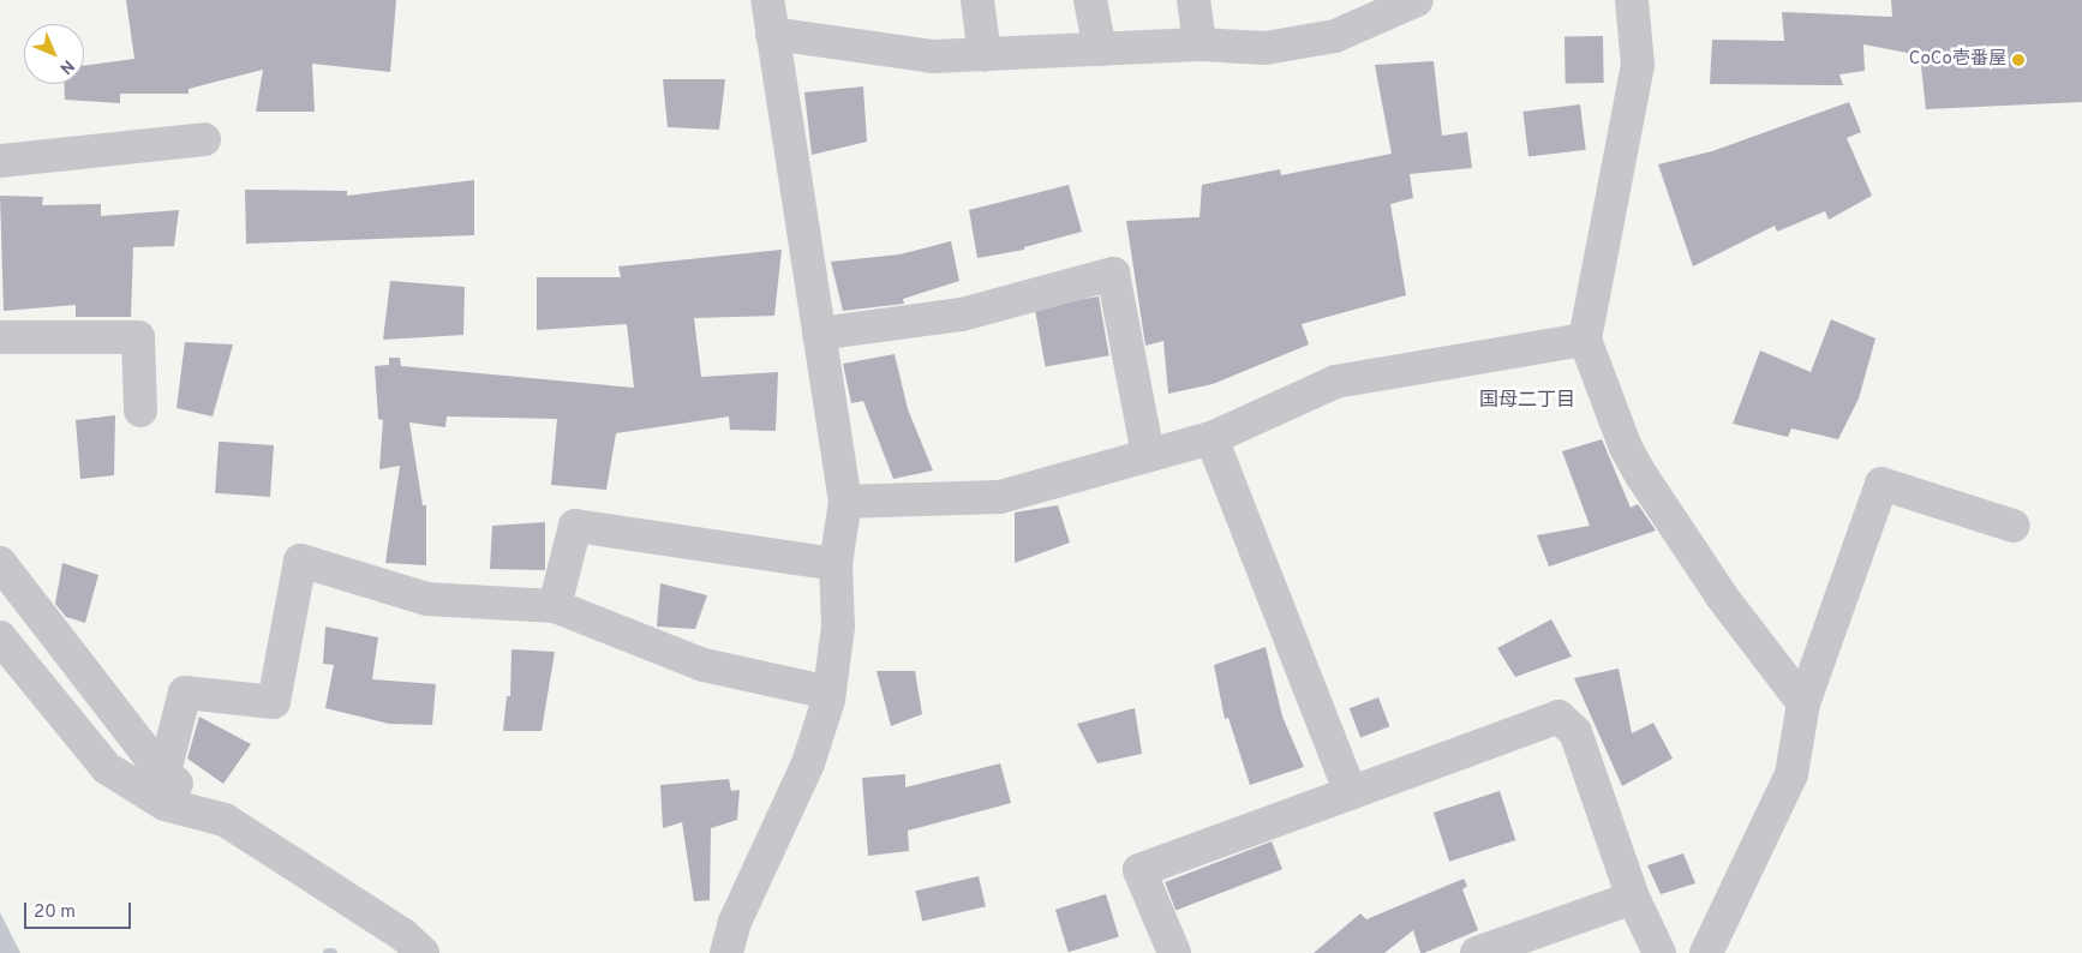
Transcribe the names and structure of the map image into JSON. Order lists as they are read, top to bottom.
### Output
{
  "districts": ["国母二丁目"],
  "places": ["CoCo壱番屋"],
  "scale_bar": "20 m",
  "north": "bottom right"
}
